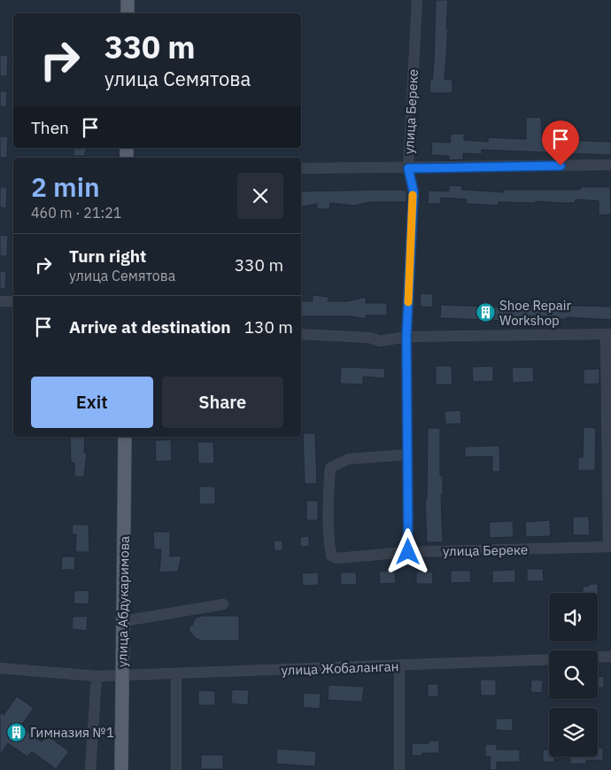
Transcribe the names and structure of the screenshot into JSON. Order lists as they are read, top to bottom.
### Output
{
  "streets": {
    "main road": ["улица Абдукаримова"],
    "street": ["улица Береке", "улица Жобаланган"]
  },
  "crossings": [
    ["улица Абдукаримова", "улица Жобаланган"]
  ],
  "places": {
    "building": ["Shoe Repair Workshop", "Гимназия №1"]
  },
  "page": {
    "turn": ["330 m", "улица Семятова"],
    "then": "Then",
    "heading": ["2 min", "460 m · 21:21"],
    "list": [
      {
        "name": "Turn right",
        "note": "улица Семятова",
        "value": "330 m"
      },
      {
        "name": "Arrive at destination",
        "value": "130 m"
      }
    ],
    "buttons": ["Exit", "Share"]
  }
}
